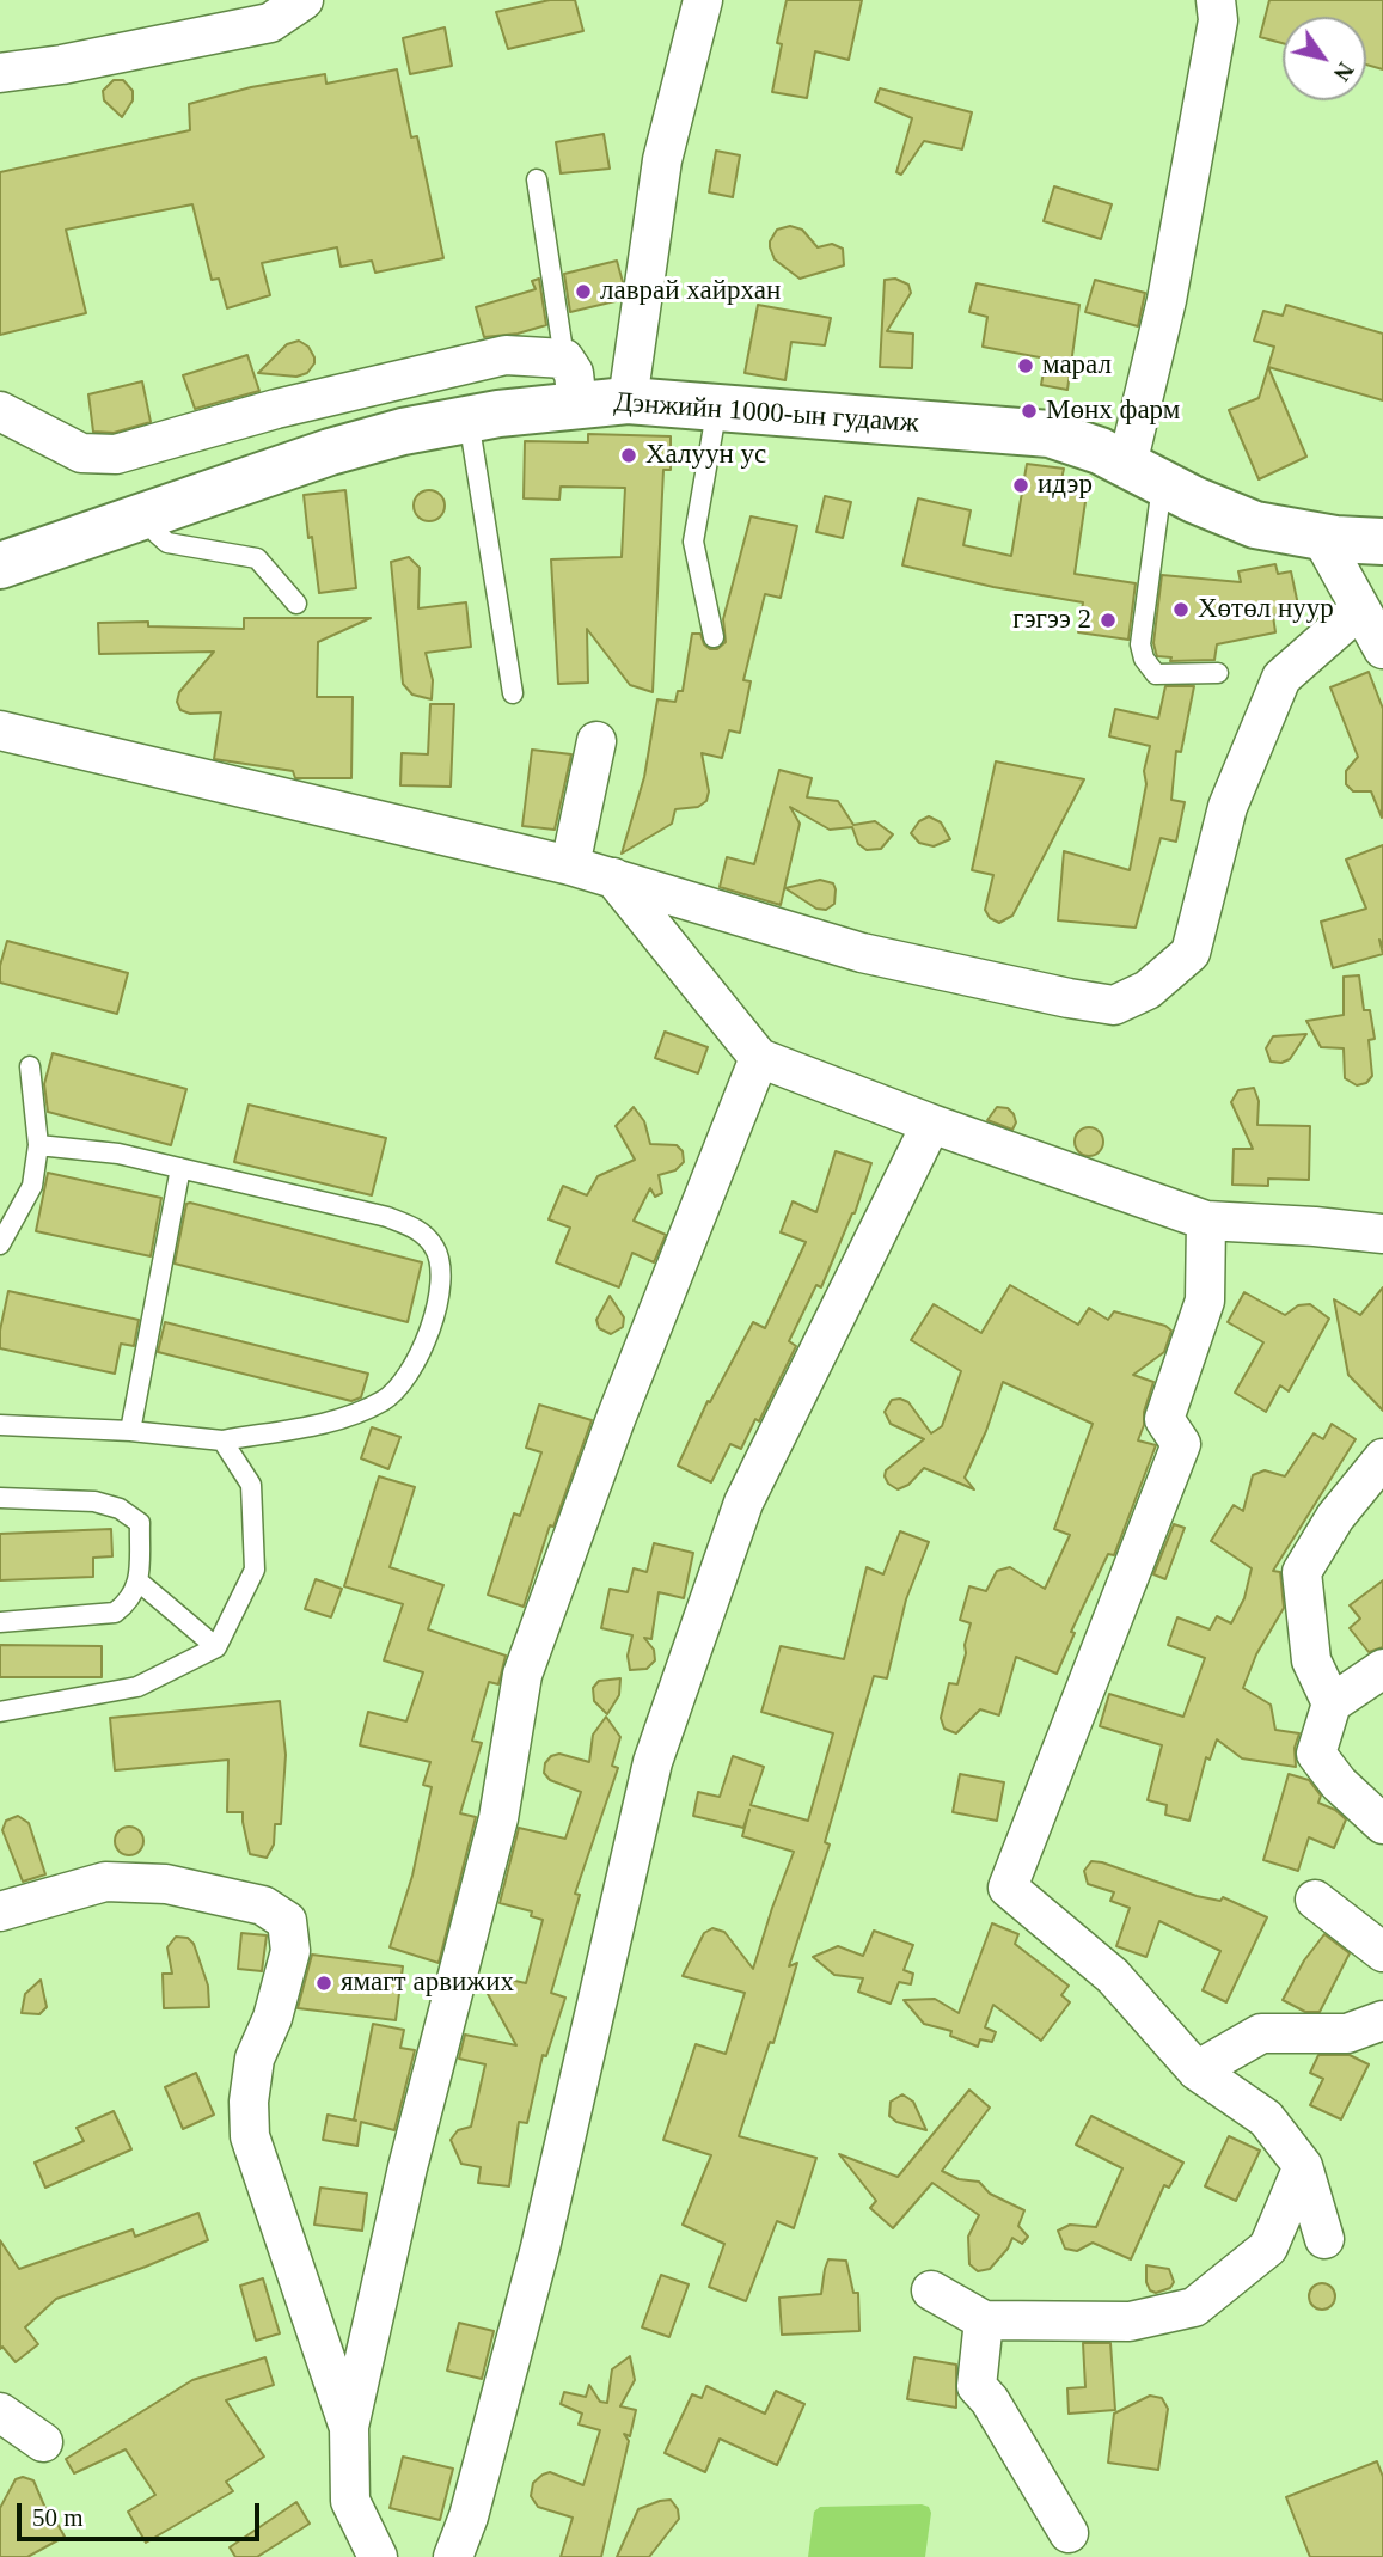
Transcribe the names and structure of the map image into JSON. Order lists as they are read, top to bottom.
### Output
{
  "streets": {
    "main road": ["Дэнжийн 1000-ын гудамж"]
  },
  "places": [
    "лаврай хайрхан",
    "марал",
    "Мөнх фарм",
    "Халуун ус",
    "идэр",
    "Хөтөл нуур",
    "гэгээ 2",
    "ямагт арвижих"
  ],
  "scale_bar": "50 m",
  "north": "bottom right"
}
